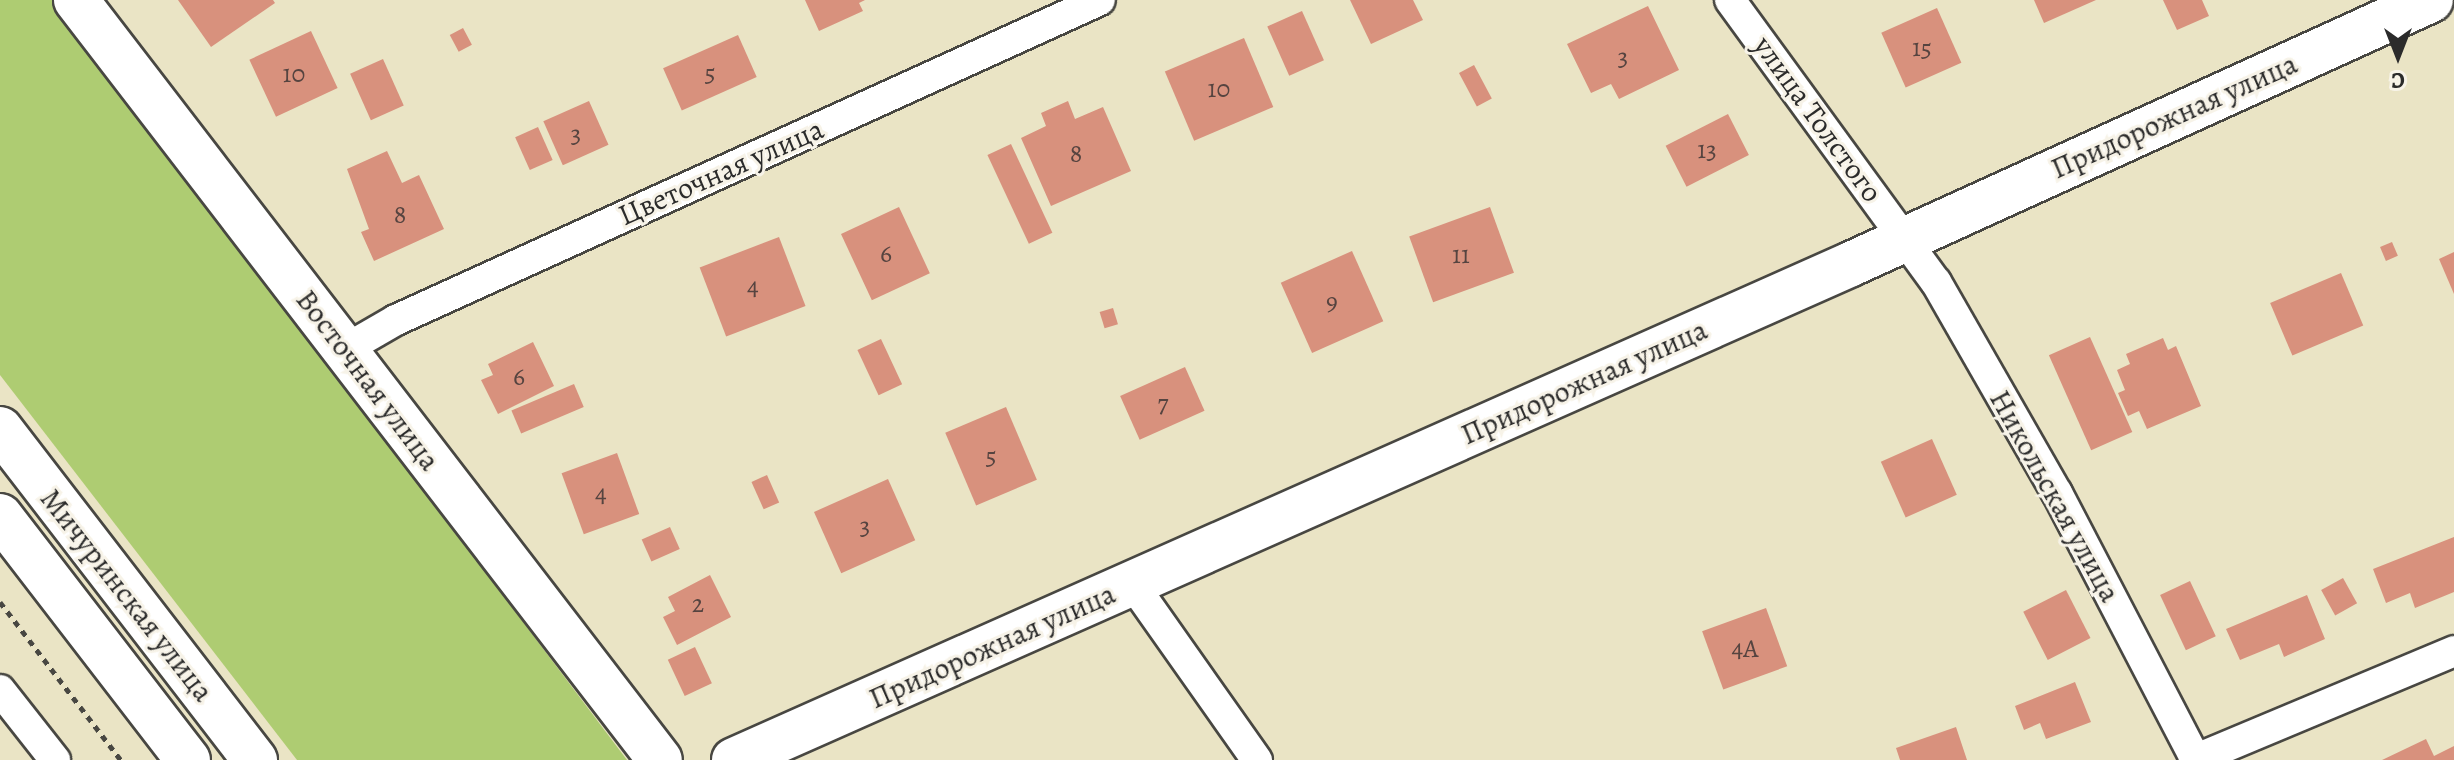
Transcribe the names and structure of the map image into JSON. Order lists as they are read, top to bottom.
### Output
{
  "streets": {
    "street": [
      "Придорожная улица",
      "улица Толстого",
      "Цветочная улица",
      "Восточная улица",
      "Никольская улица",
      "Мичуринская улица"
    ]
  },
  "crossings": [
    ["Придорожная улица", "улица Толстого"],
    ["Придорожная улица", "Никольская улица"],
    ["улица Толстого", "Никольская улица"],
    ["Цветочная улица", "Восточная улица"]
  ],
  "house_numbers": [
    "15",
    "3",
    "5",
    "10",
    "10",
    "3",
    "13",
    "8",
    "8",
    "6",
    "11",
    "4",
    "9",
    "6",
    "7",
    "5",
    "4",
    "3",
    "2",
    "4А"
  ],
  "north": "bottom"
}
